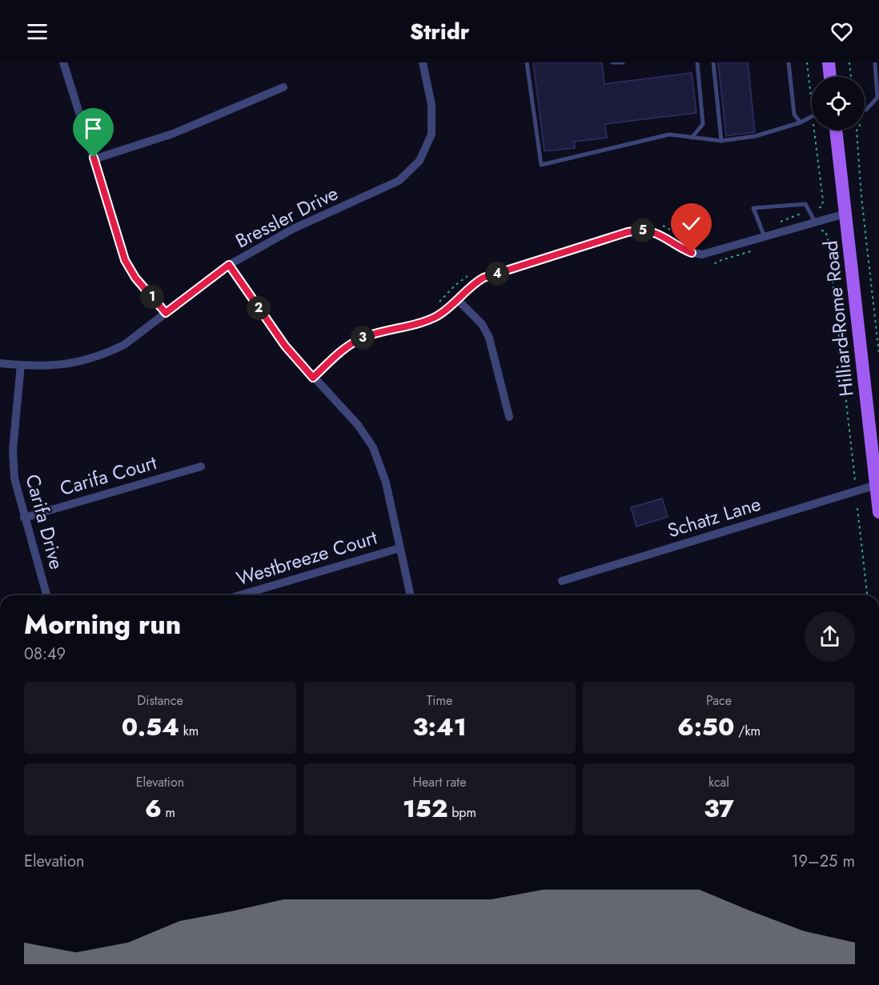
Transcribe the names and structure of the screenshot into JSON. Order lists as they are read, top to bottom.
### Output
{
  "streets": {
    "main road": ["Hilliard-Rome Road"],
    "street": [
      "Bressler Drive",
      "Carifa Court",
      "Schatz Lane",
      "Carifa Drive",
      "Westbreeze Court"
    ]
  },
  "crossings": [
    ["Bressler Drive", "Carifa Drive"],
    ["Hilliard-Rome Road", "Schatz Lane"],
    ["Carifa Court", "Carifa Drive"]
  ],
  "page": {
    "header": "Stridr",
    "pins": [
      "5",
      "4",
      "1",
      "2",
      "3"
    ],
    "heading": ["Morning run", "08:49"],
    "stats": [
      ["Distance", "0.54 km"],
      ["Time", "3:41"],
      ["Pace", "6:50 /km"],
      ["Elevation", "6 m"],
      ["Heart rate", "152 bpm"],
      ["kcal", "37"]
    ],
    "chart": ["Elevation", "19–25 m"]
  }
}
